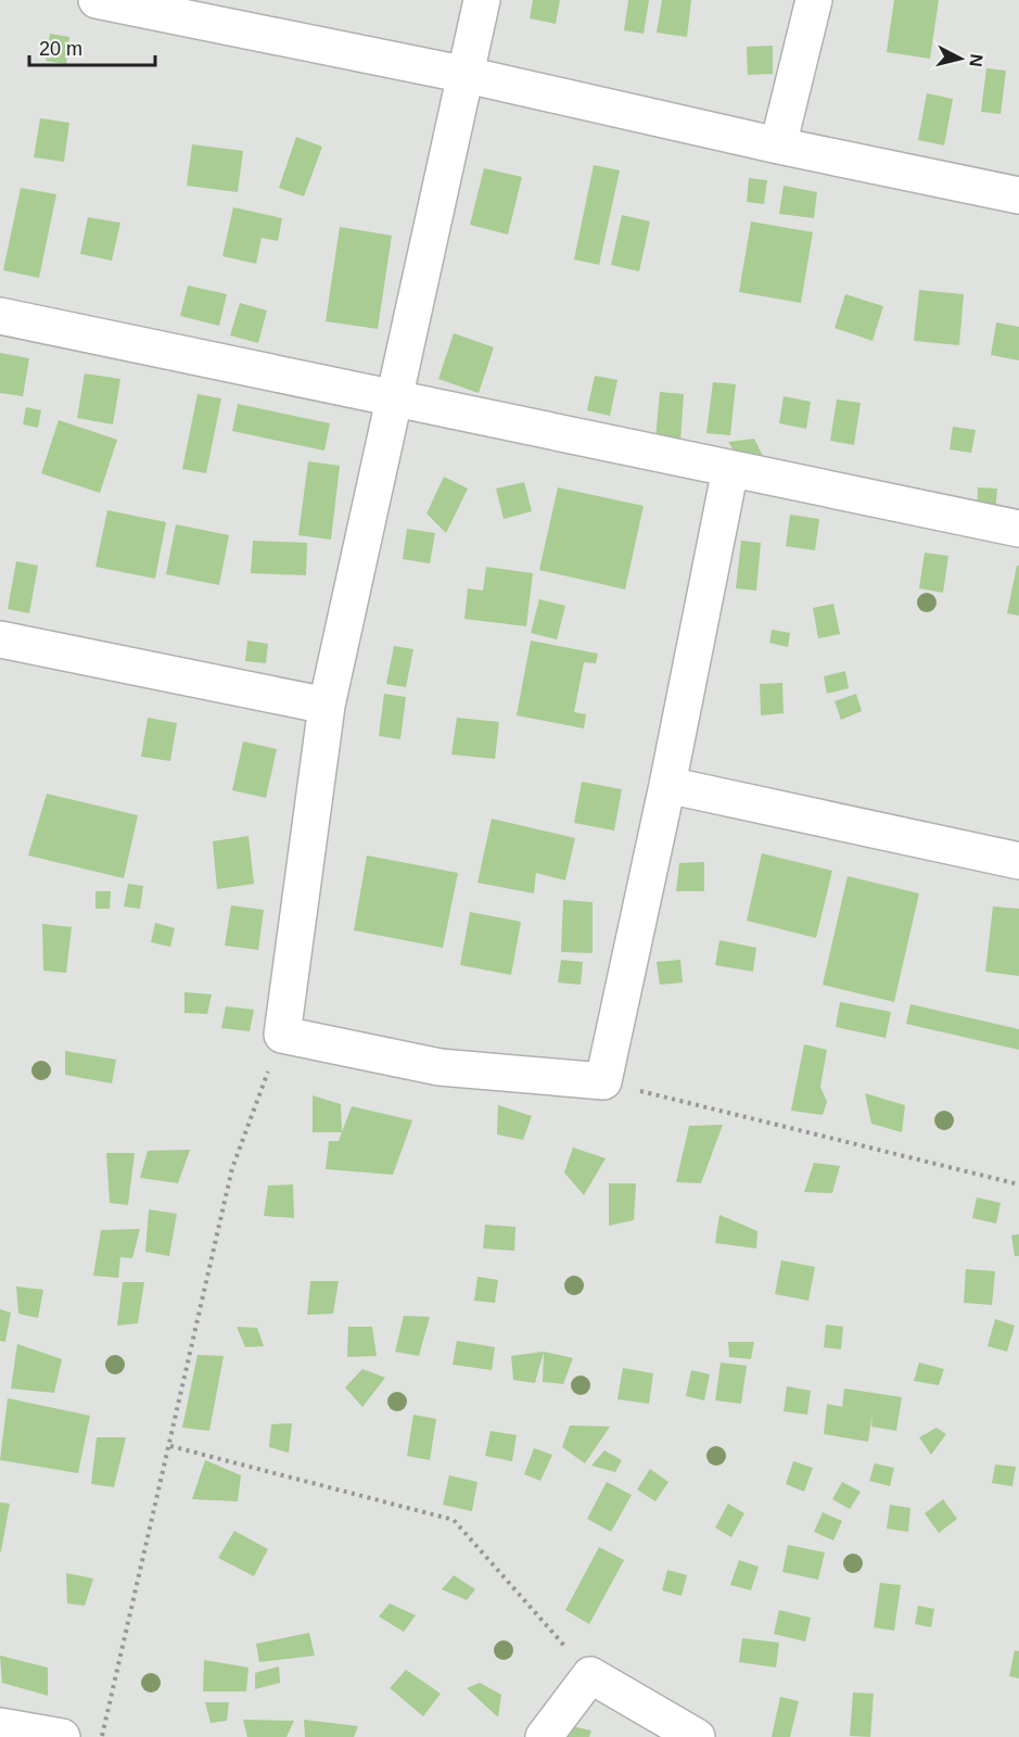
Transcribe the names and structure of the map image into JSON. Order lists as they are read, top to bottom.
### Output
{
  "scale_bar": "20 m",
  "north": "right"
}
